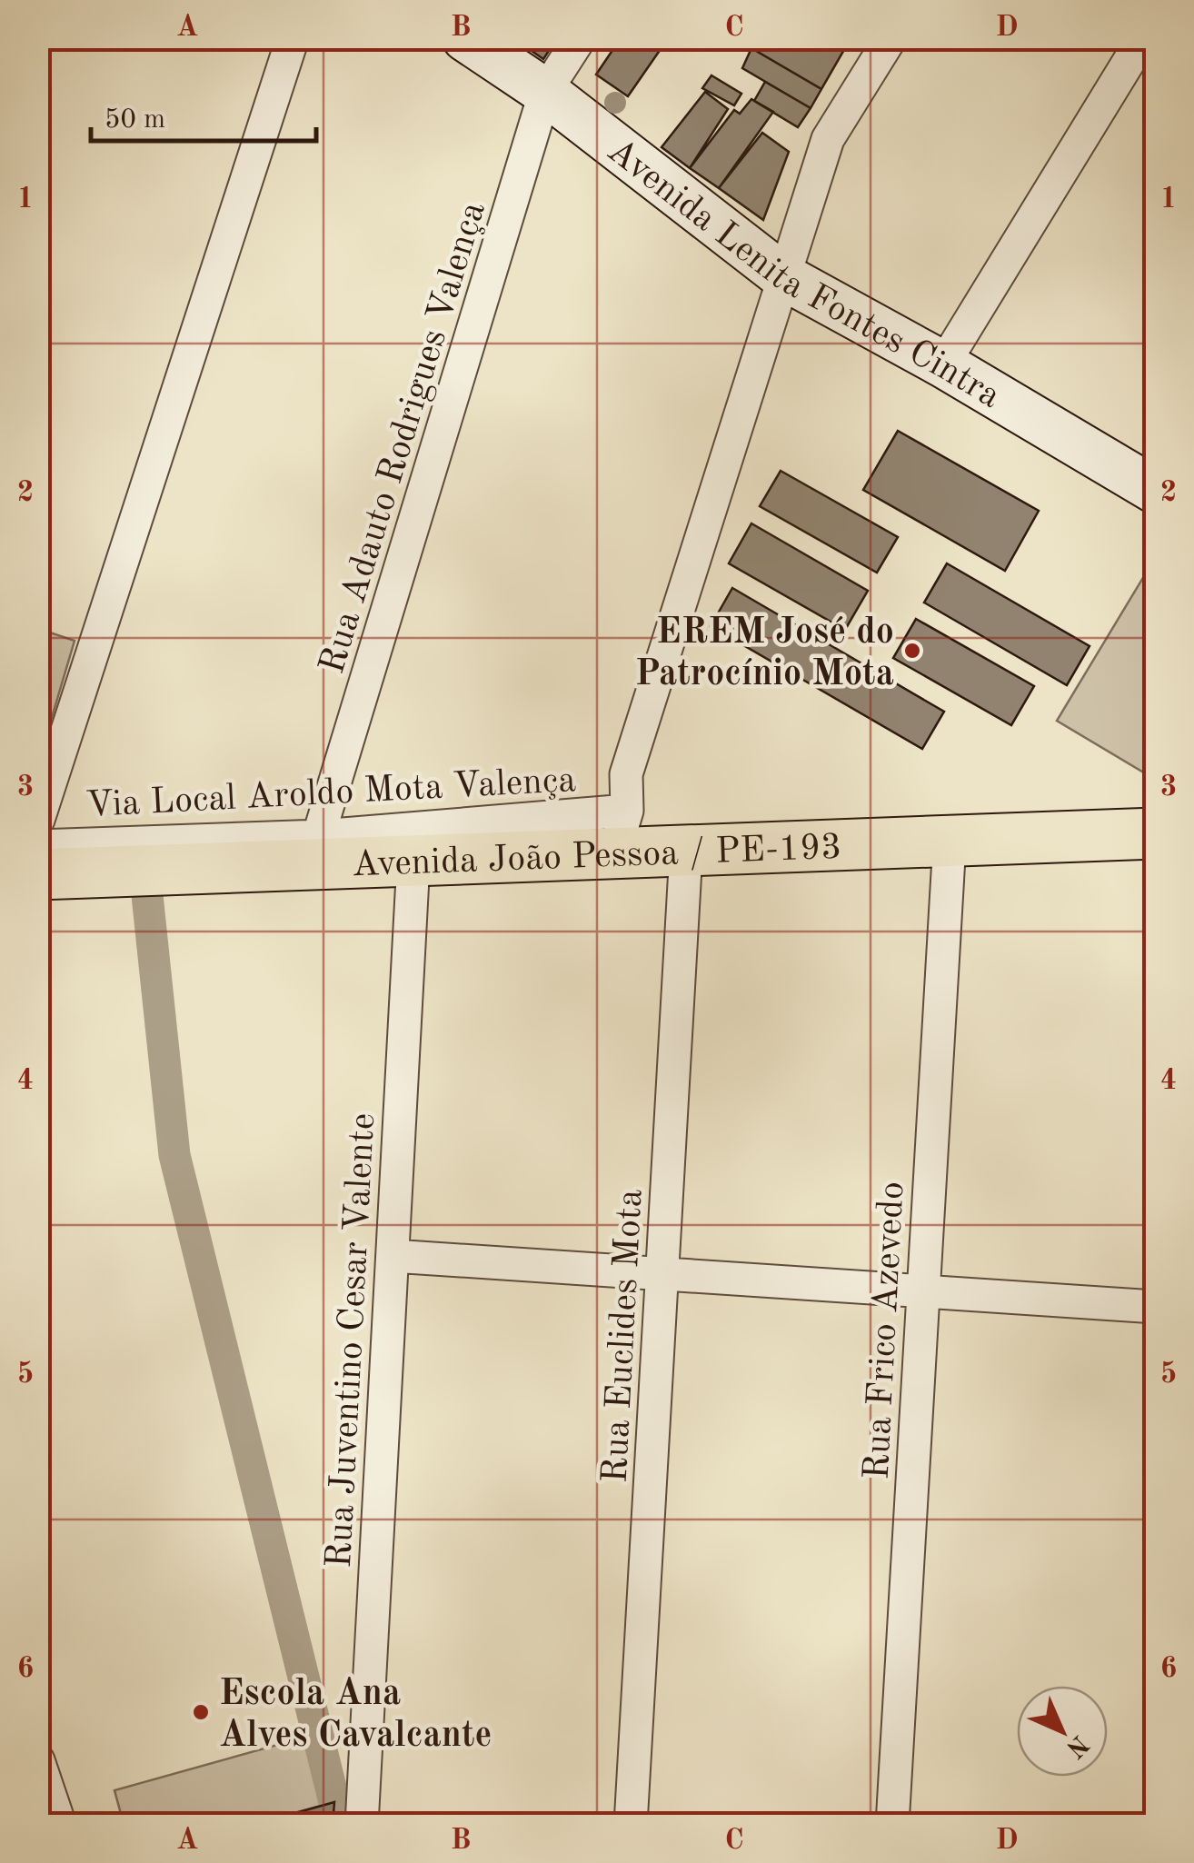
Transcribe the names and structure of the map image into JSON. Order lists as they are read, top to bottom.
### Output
{
  "streets": {
    "main road": ["Avenida João Pessoa / PE-193"],
    "street": [
      "Avenida Lenita Fontes Cintra",
      "Rua Adauto Rodrigues Valença",
      "Via Local Aroldo Mota Valença",
      "Rua Frico Azevedo",
      "Rua Euclides Mota",
      "Rua Juventino Cesar Valente"
    ]
  },
  "crossings": [
    ["Avenida Lenita Fontes Cintra", "Rua Adauto Rodrigues Valença"],
    ["Rua Adauto Rodrigues Valença", "Via Local Aroldo Mota Valença"],
    ["Rua Adauto Rodrigues Valença", "Avenida João Pessoa / PE-193"],
    ["Via Local Aroldo Mota Valença", "Avenida João Pessoa / PE-193"],
    ["Avenida João Pessoa / PE-193", "Rua Frico Azevedo"],
    ["Avenida João Pessoa / PE-193", "Rua Euclides Mota"],
    ["Avenida João Pessoa / PE-193", "Rua Juventino Cesar Valente"]
  ],
  "places": ["EREM José do Patrocínio Mota", "Escola Ana Alves Cavalcante"],
  "scale_bar": "50 m",
  "north": "bottom right",
  "grid": {
    "columns": [
      "A",
      "B",
      "C",
      "D"
    ],
    "rows": [
      "1",
      "2",
      "3",
      "4",
      "5",
      "6"
    ]
  }
}
